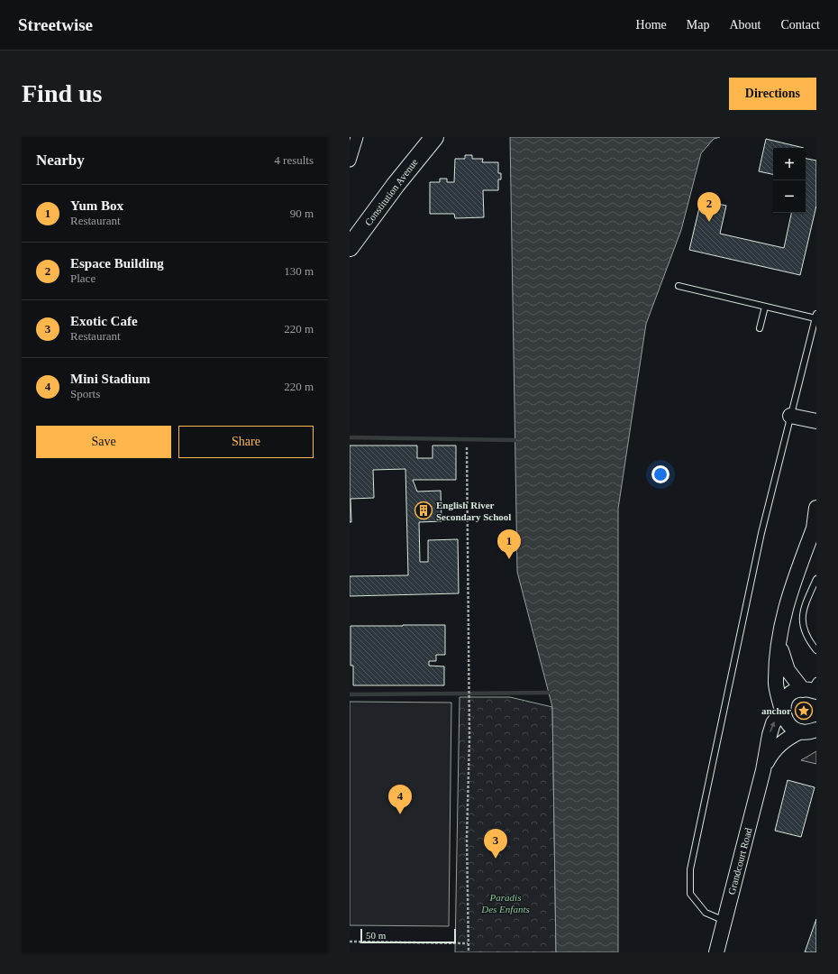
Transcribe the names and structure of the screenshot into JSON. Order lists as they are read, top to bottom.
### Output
{
  "streets": {
    "main road": ["Constitution Avenue"],
    "street": ["Grandcourt Road"]
  },
  "parks": ["Paradis Des Enfants"],
  "places": {
    "building": ["English River Secondary School"],
    "place": ["anchor"]
  },
  "scale_bar": "50 m",
  "page": {
    "header": "Streetwise",
    "nav": [
      "Home",
      "Map",
      "About",
      "Contact"
    ],
    "buttons": [
      "Directions",
      ["Save", "Share"]
    ],
    "title": "Find us",
    "heading": ["Nearby", "4 results"],
    "map_buttons": ["+", "−"],
    "list": [
      {
        "mark": "1",
        "name": "Yum Box",
        "note": "Restaurant",
        "value": "90 m"
      },
      {
        "mark": "2",
        "name": "Espace Building",
        "note": "Place",
        "value": "130 m"
      },
      {
        "mark": "3",
        "name": "Exotic Cafe",
        "note": "Restaurant",
        "value": "220 m"
      },
      {
        "mark": "4",
        "name": "Mini Stadium",
        "note": "Sports",
        "value": "220 m"
      }
    ],
    "pins": [
      "2",
      "1",
      "4",
      "3"
    ],
    "scale": "50 m"
  }
}
